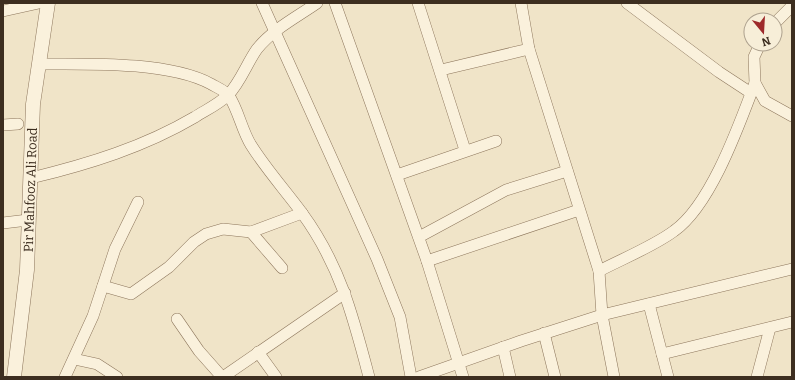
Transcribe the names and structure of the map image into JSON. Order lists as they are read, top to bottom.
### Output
{
  "streets": {
    "street": ["Pir Mahfooz Ali Road"]
  },
  "north": "bottom"
}
